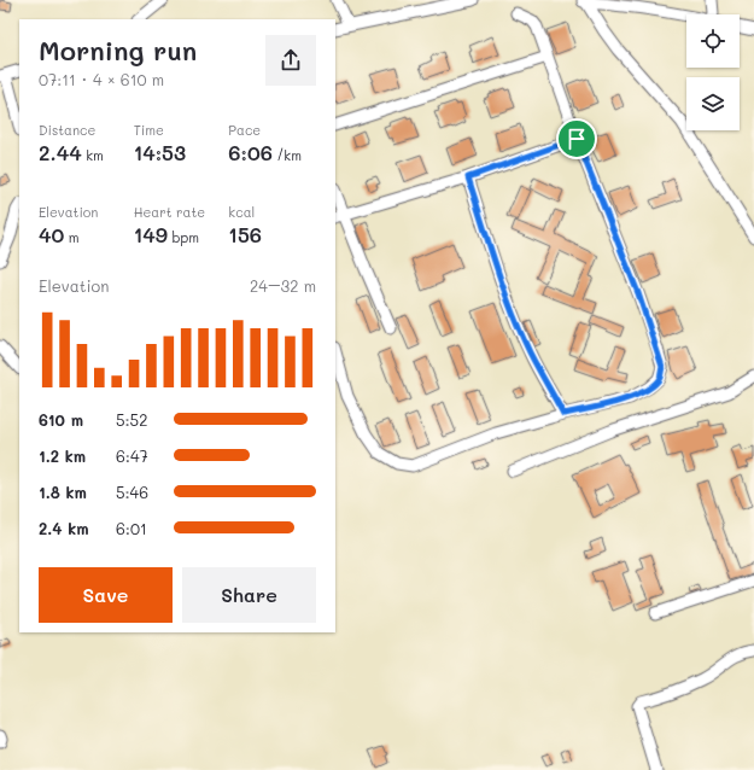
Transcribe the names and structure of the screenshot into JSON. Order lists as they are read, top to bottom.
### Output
{
  "page": {
    "heading": ["Morning run", "07:11 · 4 × 610 m"],
    "stats": [
      ["Distance", "2.44 km"],
      ["Time", "14:53"],
      ["Pace", "6:06 /km"],
      ["Elevation", "40 m"],
      ["Heart rate", "149 bpm"],
      ["kcal", "156"]
    ],
    "chart": ["Elevation", "24–32 m"],
    "list": [
      {
        "name": "610 m",
        "note": "5:52"
      },
      {
        "name": "1.2 km",
        "note": "6:47"
      },
      {
        "name": "1.8 km",
        "note": "5:46"
      },
      {
        "name": "2.4 km",
        "note": "6:01"
      }
    ],
    "buttons": ["Save", "Share"]
  }
}
